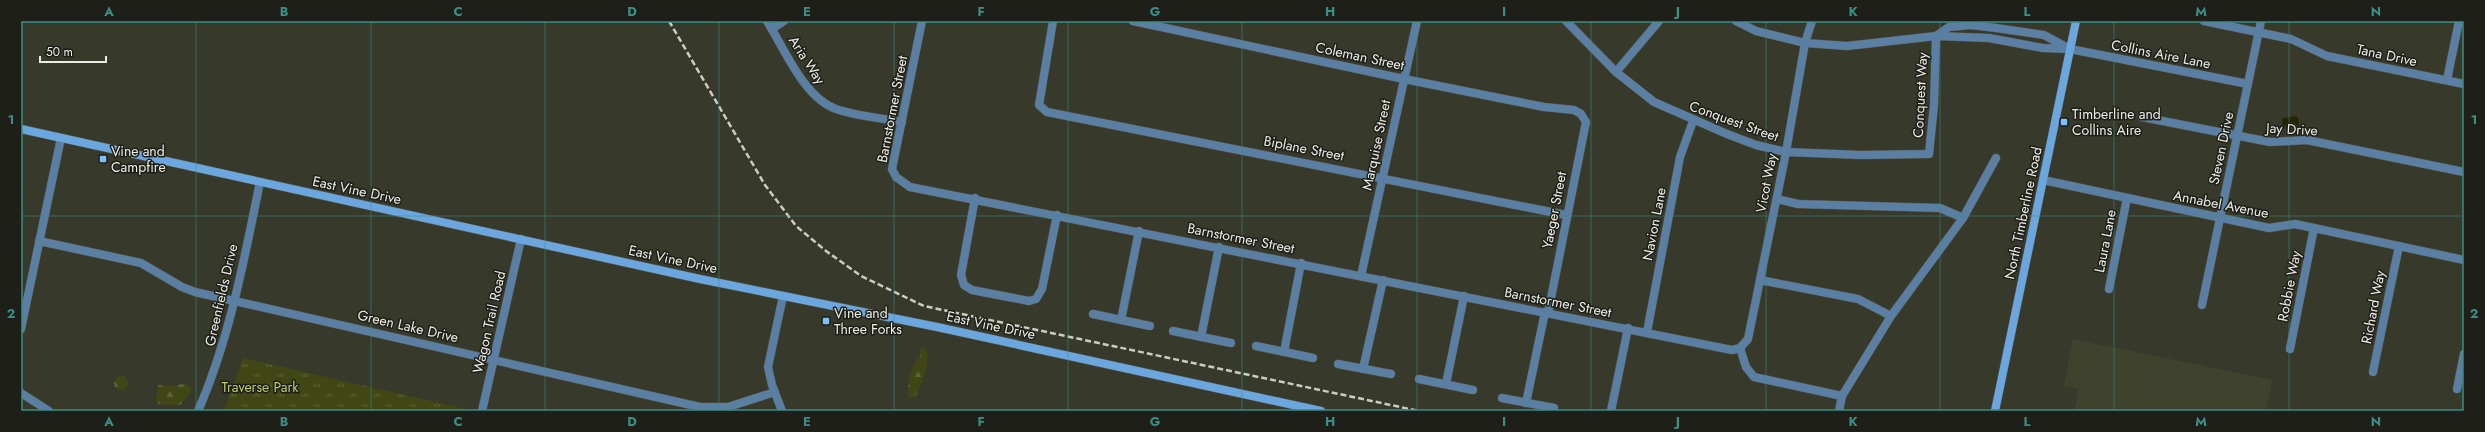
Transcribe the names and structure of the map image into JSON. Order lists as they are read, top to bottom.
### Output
{
  "streets": {
    "street": [
      "Collins Aire Lane",
      "Tana Drive",
      "Coleman Street",
      "Aria Way",
      "Conquest Way",
      "Barnstormer Street",
      "Conquest Street",
      "Jay Drive",
      "Marquise Street",
      "Biplane Street",
      "Steven Drive",
      "Vicot Way",
      "East Vine Drive",
      "Annabel Avenue",
      "Yaeger Street",
      "North Timberline Road",
      "Navion Lane",
      "Laura Lane",
      "Robbie Way",
      "Greenfields Drive",
      "Richard Way",
      "Wagon Trail Road",
      "Green Lake Drive"
    ]
  },
  "crossings": [
    ["Collins Aire Lane", "Steven Drive"],
    ["Collins Aire Lane", "North Timberline Road"],
    ["Tana Drive", "Steven Drive"],
    ["Coleman Street", "Marquise Street"],
    ["Coleman Street", "Yaeger Street"],
    ["Aria Way", "Barnstormer Street"],
    ["Conquest Way", "Conquest Street"],
    ["Barnstormer Street", "Marquise Street"],
    ["Barnstormer Street", "Vicot Way"],
    ["Barnstormer Street", "Yaeger Street"],
    ["Barnstormer Street", "Navion Lane"],
    ["Conquest Street", "Vicot Way"],
    ["Conquest Street", "Navion Lane"],
    ["Jay Drive", "Steven Drive"],
    ["Marquise Street", "Biplane Street"],
    ["Biplane Street", "Yaeger Street"],
    ["Steven Drive", "Annabel Avenue"],
    ["East Vine Drive", "Greenfields Drive"],
    ["East Vine Drive", "Wagon Trail Road"],
    ["Annabel Avenue", "North Timberline Road"],
    ["Annabel Avenue", "Laura Lane"],
    ["Annabel Avenue", "Robbie Way"],
    ["Annabel Avenue", "Richard Way"],
    ["Greenfields Drive", "Green Lake Drive"],
    ["Wagon Trail Road", "Green Lake Drive"]
  ],
  "parks": ["Traverse Park"],
  "places": {
    "transit": ["Timberline and Collins Aire", "Vine and Campfire", "Vine and Three Forks"]
  },
  "scale_bar": "50 m",
  "grid": {
    "columns": [
      "A",
      "B",
      "C",
      "D",
      "E",
      "F",
      "G",
      "H",
      "I",
      "J",
      "K",
      "L",
      "M",
      "N"
    ],
    "rows": ["1", "2"]
  }
}
